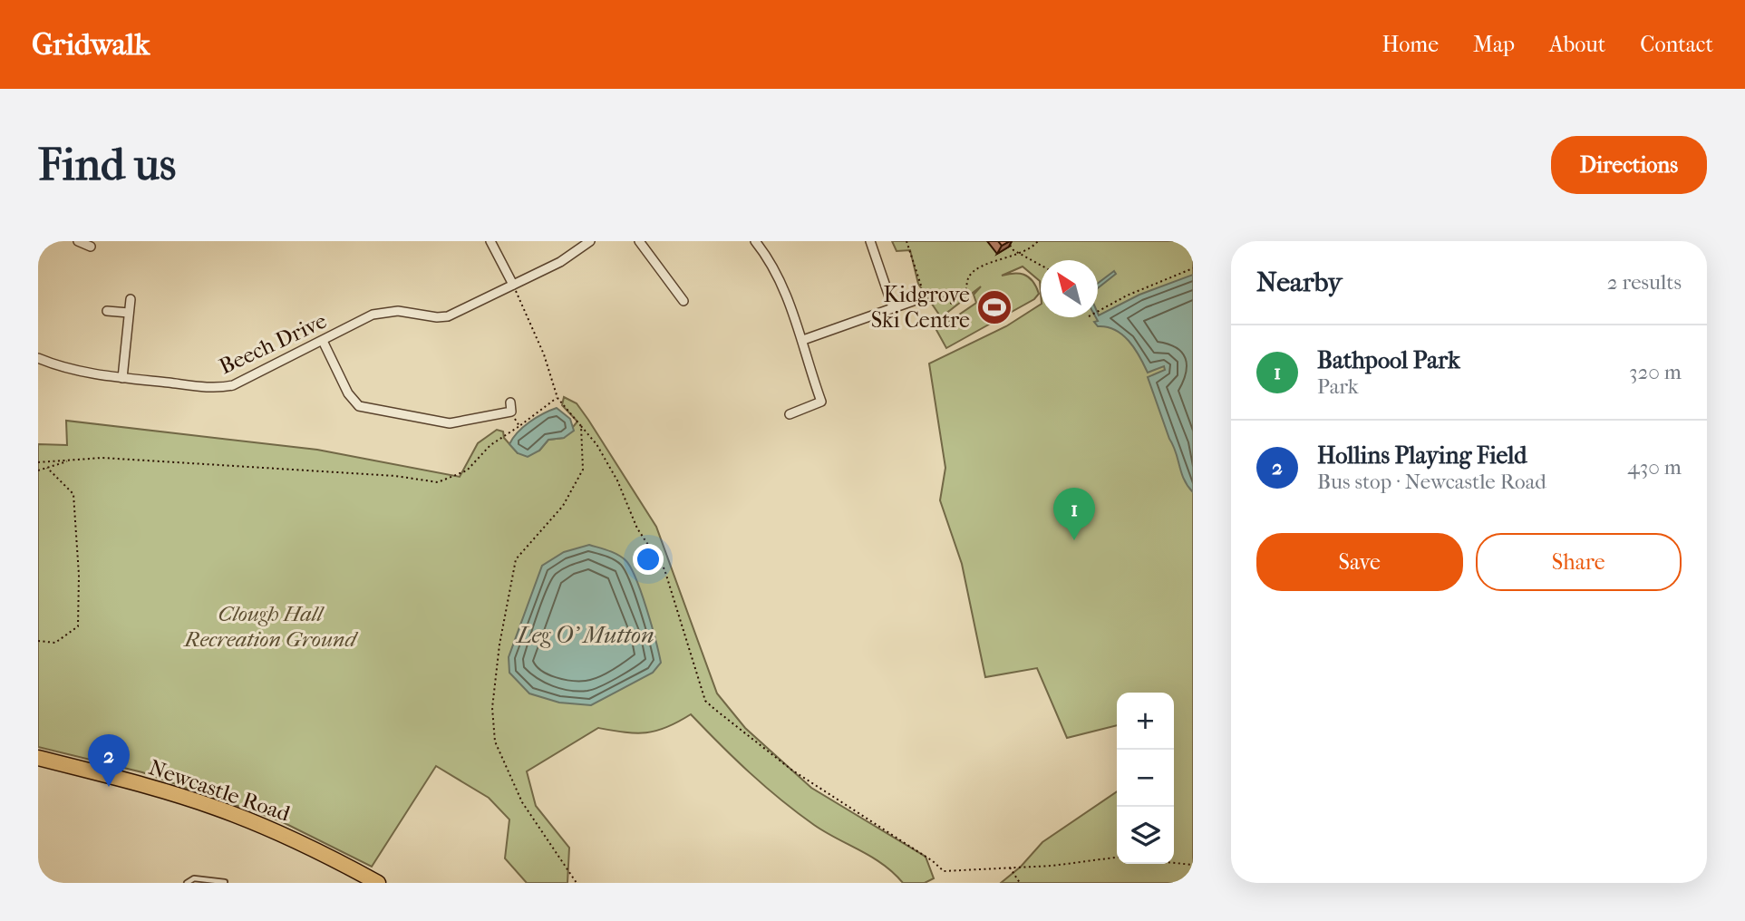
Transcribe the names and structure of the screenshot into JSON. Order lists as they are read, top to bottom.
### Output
{
  "streets": {
    "highway": ["Newcastle Road"],
    "street": ["Beech Drive"]
  },
  "water": ["Leg O' Mutton"],
  "parks": ["Clough Hall Recreation Ground"],
  "places": {
    "sports": ["Kidgrove Ski Centre"]
  },
  "north": "top left",
  "page": {
    "header": "Gridwalk",
    "nav": [
      "Home",
      "Map",
      "About",
      "Contact"
    ],
    "buttons": [
      "Directions",
      ["Save", "Share"]
    ],
    "title": "Find us",
    "heading": ["Nearby", "2 results"],
    "list": [
      {
        "mark": "1",
        "name": "Bathpool Park",
        "note": "Park",
        "value": "320 m"
      },
      {
        "mark": "2",
        "name": "Hollins Playing Field",
        "note": "Bus stop · Newcastle Road",
        "value": "430 m"
      }
    ],
    "pins": ["1", "2"],
    "map_buttons": ["+", "−"]
  }
}
